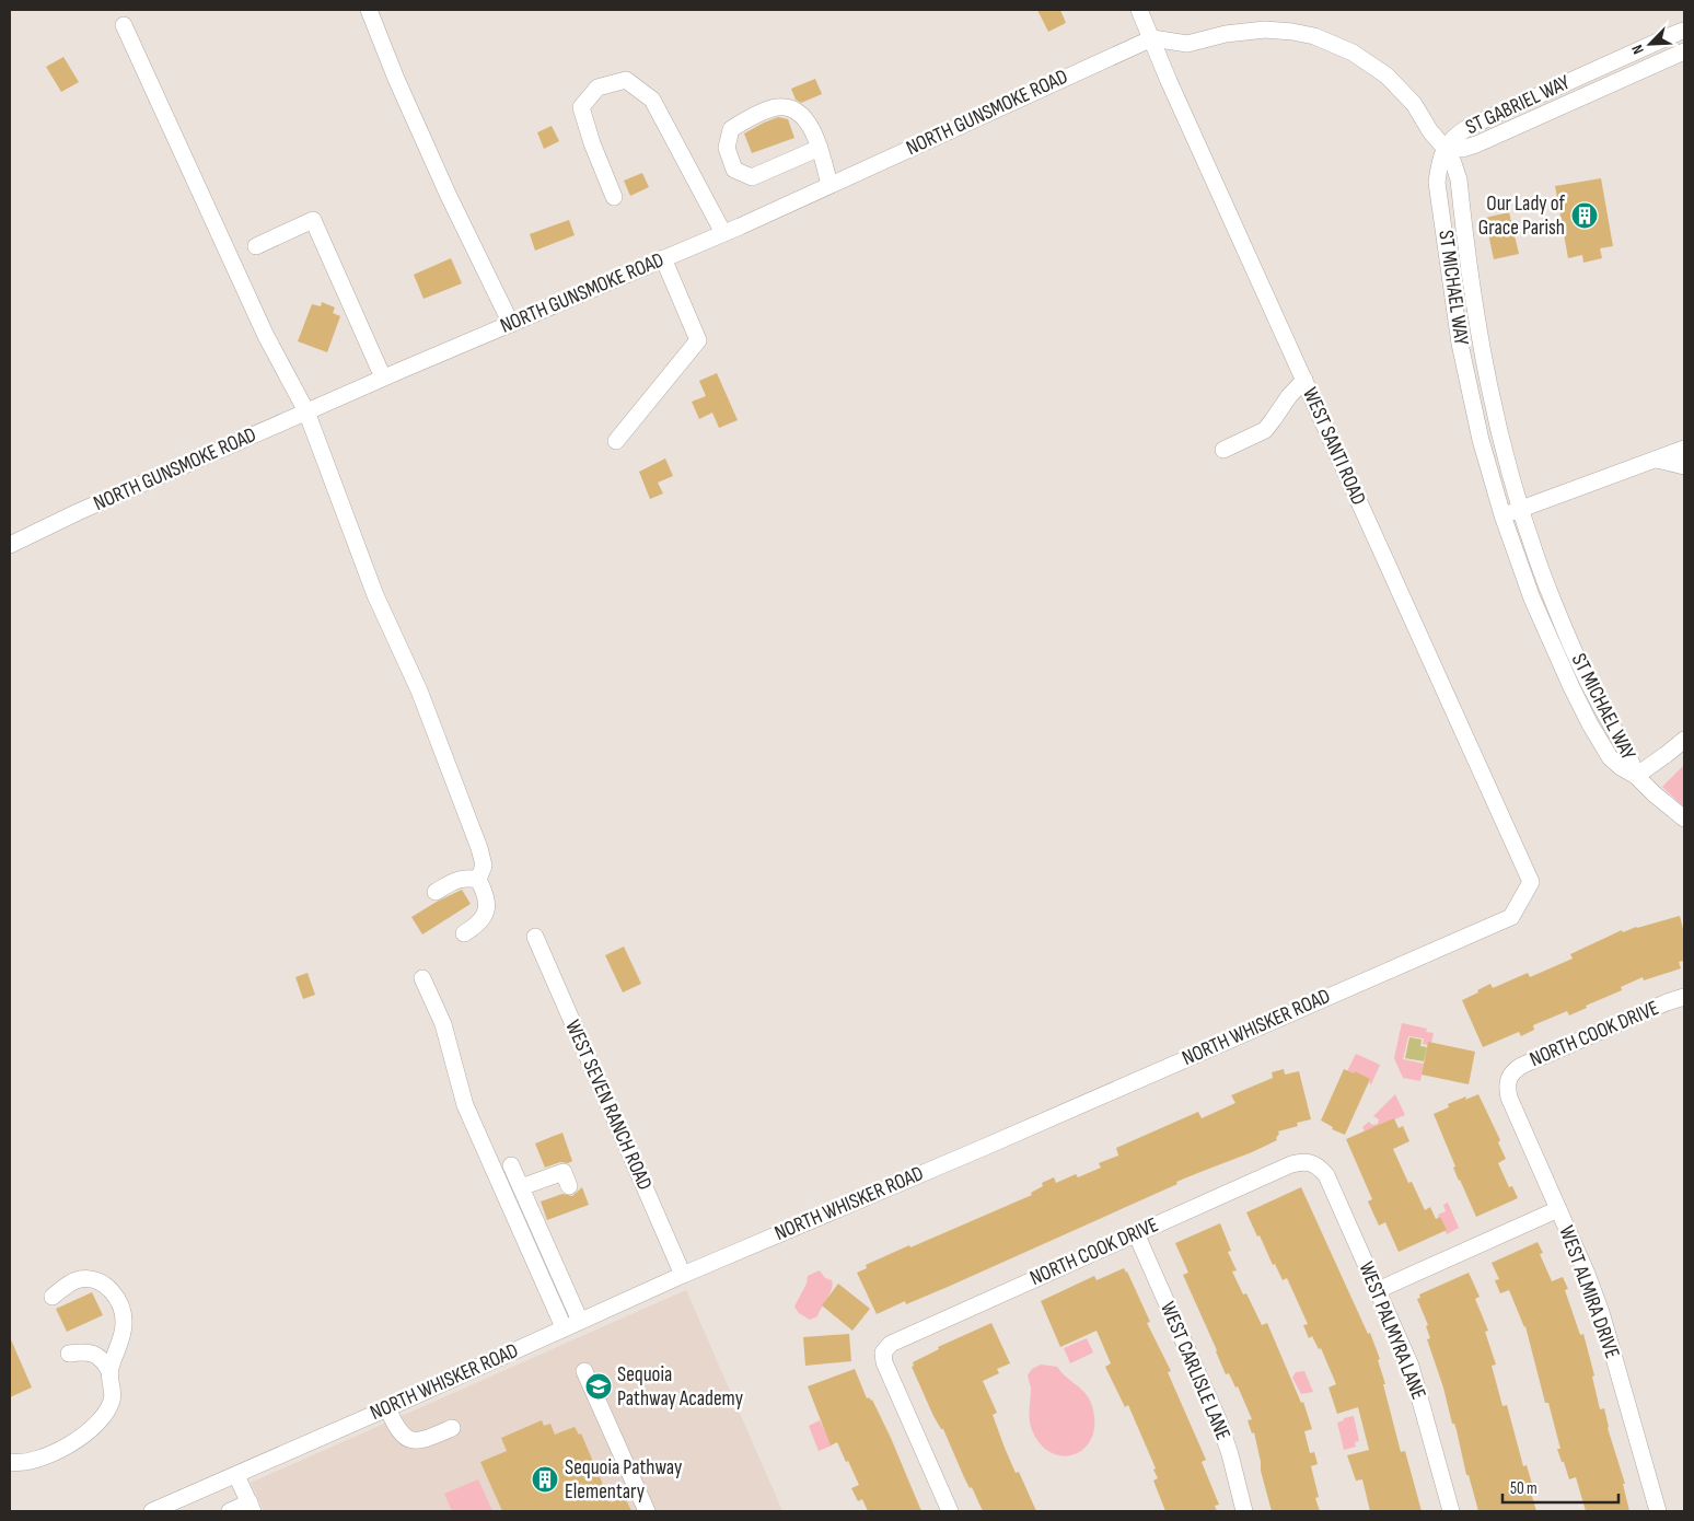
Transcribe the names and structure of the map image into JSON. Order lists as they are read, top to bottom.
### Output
{
  "streets": {
    "street": [
      "ST GABRIEL WAY",
      "NORTH GUNSMOKE ROAD",
      "ST MICHAEL WAY",
      "WEST SANTI ROAD",
      "NORTH WHISKER ROAD",
      "NORTH COOK DRIVE",
      "WEST SEVEN RANCH ROAD",
      "WEST ALMIRA DRIVE",
      "WEST PALMYRA LANE",
      "WEST CARLISLE LANE"
    ]
  },
  "crossings": [
    ["ST GABRIEL WAY", "ST MICHAEL WAY"],
    ["NORTH GUNSMOKE ROAD", "ST MICHAEL WAY"],
    ["NORTH GUNSMOKE ROAD", "WEST SANTI ROAD"],
    ["ST MICHAEL WAY", "WEST SANTI ROAD"],
    ["WEST SANTI ROAD", "NORTH WHISKER ROAD"],
    ["NORTH WHISKER ROAD", "WEST SEVEN RANCH ROAD"],
    ["NORTH COOK DRIVE", "WEST ALMIRA DRIVE"],
    ["NORTH COOK DRIVE", "WEST PALMYRA LANE"],
    ["NORTH COOK DRIVE", "WEST CARLISLE LANE"]
  ],
  "places": {
    "building": ["Our Lady of Grace Parish", "Sequoia Pathway Elementary"],
    "school or university": ["Sequoia Pathway Academy"]
  },
  "scale_bar": "50 m",
  "north": "bottom left"
}
